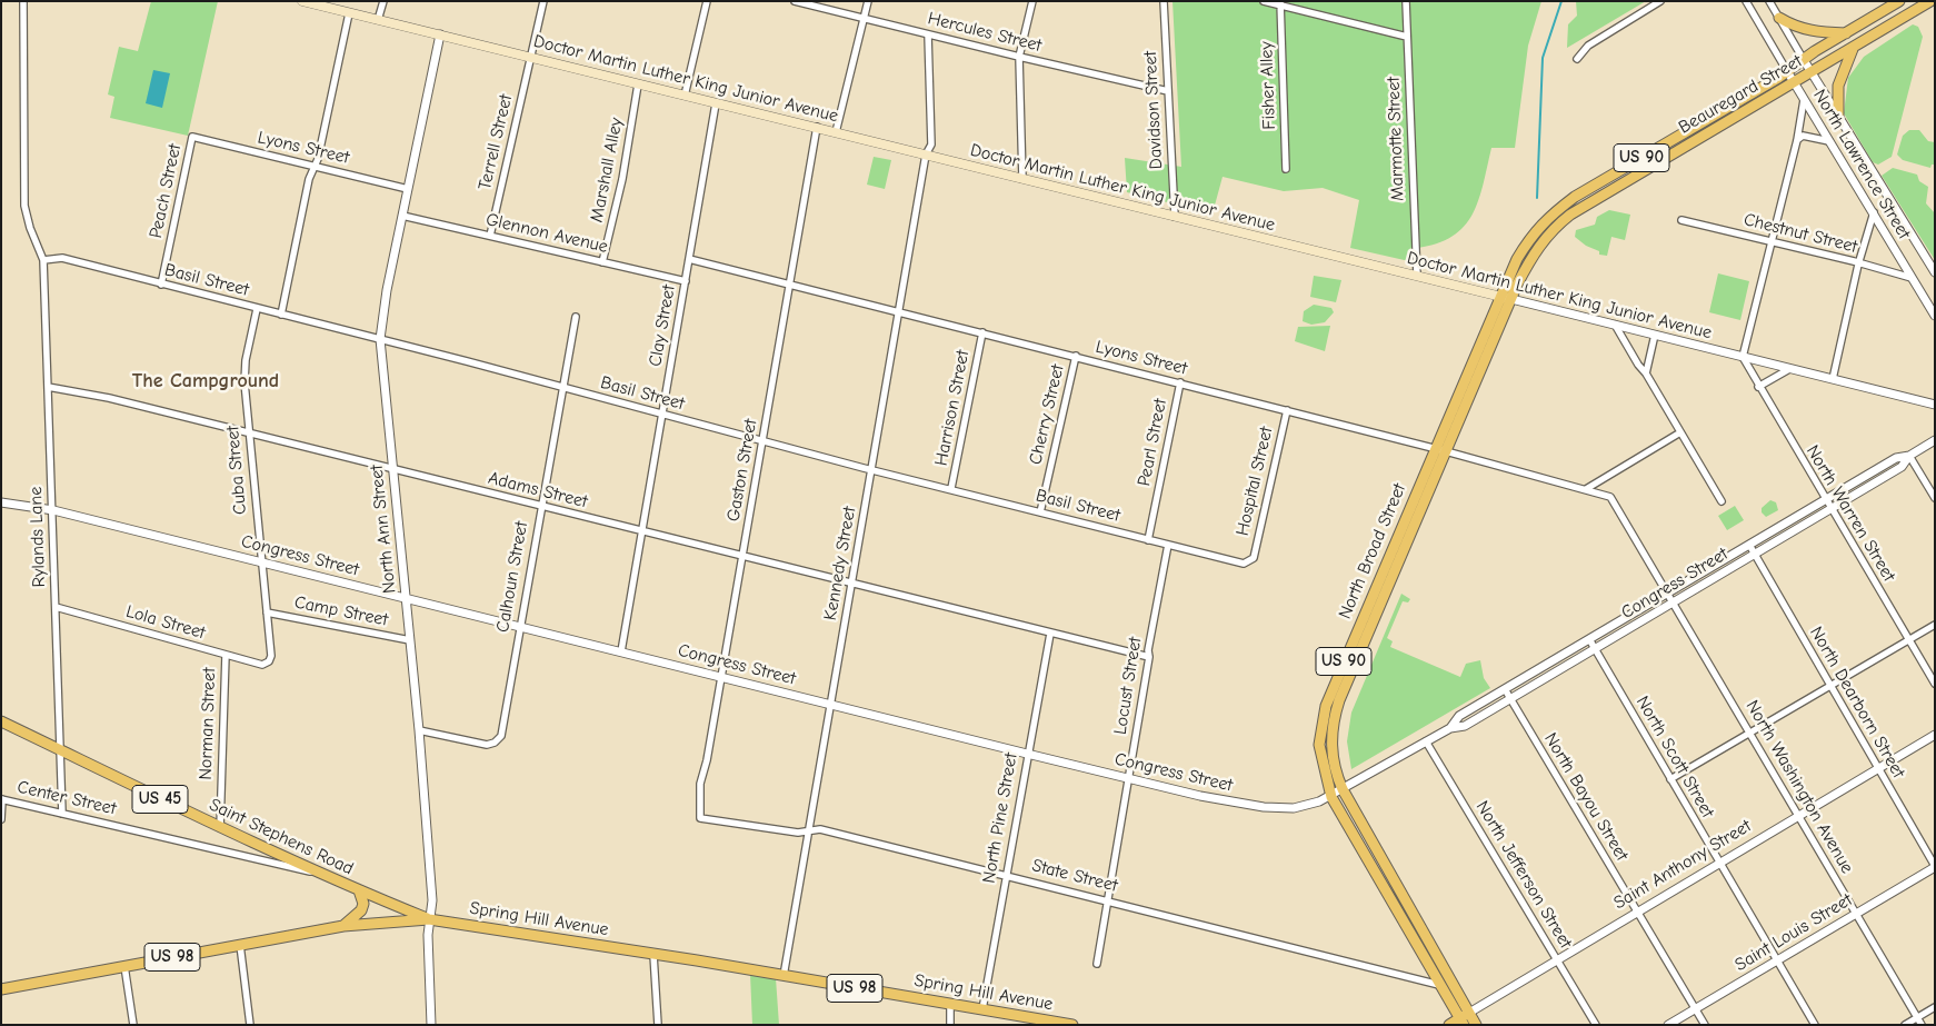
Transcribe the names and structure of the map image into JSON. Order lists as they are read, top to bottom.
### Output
{
  "streets": {
    "main road": [
      "Doctor Martin Luther King Junior Avenue",
      "Beauregard Street",
      "US 90",
      "North Broad Street",
      "US 45",
      "Saint Stephens Road",
      "Saint Anthony Street",
      "Spring Hill Avenue",
      "US 98"
    ],
    "street": [
      "Hercules Street",
      "Fisher Alley",
      "Davidson Street",
      "Marmotte Street",
      "Terrell Street",
      "Lyons Street",
      "North Lawrence Street",
      "Marshall Alley",
      "Peach Street",
      "Glennon Avenue",
      "Chestnut Street",
      "Basil Street",
      "Clay Street",
      "Harrison Street",
      "Cherry Street",
      "Pearl Street",
      "Cuba Street",
      "Gaston Street",
      "Hospital Street",
      "Adams Street",
      "North Warren Street",
      "North Ann Street",
      "Rylands Lane",
      "Congress Street",
      "Kennedy Street",
      "Calhoun Street",
      "Camp Street",
      "Lola Street",
      "Locust Street",
      "North Dearborn Street",
      "Norman Street",
      "North Scott Street",
      "North Washington Avenue",
      "North Bayou Street",
      "Center Street",
      "North Pine Street",
      "North Jefferson Street",
      "State Street",
      "Saint Louis Street"
    ]
  },
  "crossings": [
    ["Hercules Street", "Davidson Street"],
    ["Hercules Street", "Kennedy Street"],
    ["Doctor Martin Luther King Junior Avenue", "Beauregard Street"],
    ["Doctor Martin Luther King Junior Avenue", "Davidson Street"],
    ["Doctor Martin Luther King Junior Avenue", "Marmotte Street"],
    ["Doctor Martin Luther King Junior Avenue", "Terrell Street"],
    ["Doctor Martin Luther King Junior Avenue", "Marshall Alley"],
    ["Doctor Martin Luther King Junior Avenue", "Clay Street"],
    ["Doctor Martin Luther King Junior Avenue", "Gaston Street"],
    ["Doctor Martin Luther King Junior Avenue", "North Warren Street"],
    ["Doctor Martin Luther King Junior Avenue", "North Ann Street"],
    ["Doctor Martin Luther King Junior Avenue", "North Broad Street"],
    ["Doctor Martin Luther King Junior Avenue", "Kennedy Street"],
    ["Beauregard Street", "North Lawrence Street"],
    ["Beauregard Street", "North Broad Street"],
    ["Terrell Street", "Glennon Avenue"],
    ["Lyons Street", "Peach Street"],
    ["Lyons Street", "Clay Street"],
    ["Lyons Street", "Harrison Street"],
    ["Lyons Street", "Cherry Street"],
    ["Lyons Street", "Pearl Street"],
    ["Lyons Street", "Gaston Street"],
    ["Lyons Street", "Hospital Street"],
    ["Lyons Street", "North Ann Street"],
    ["Lyons Street", "North Broad Street"],
    ["Lyons Street", "Congress Street"],
    ["Lyons Street", "Kennedy Street"],
    ["Lyons Street", "North Washington Avenue"],
    ["North Lawrence Street", "Chestnut Street"],
    ["Marshall Alley", "Glennon Avenue"],
    ["Peach Street", "Basil Street"],
    ["Glennon Avenue", "Clay Street"],
    ["Glennon Avenue", "North Ann Street"],
    ["Basil Street", "Clay Street"],
    ["Basil Street", "Harrison Street"],
    ["Basil Street", "Cherry Street"],
    ["Basil Street", "Pearl Street"],
    ["Basil Street", "Cuba Street"],
    ["Basil Street", "Gaston Street"],
    ["Basil Street", "Hospital Street"],
    ["Basil Street", "North Ann Street"],
    ["Basil Street", "Rylands Lane"],
    ["Basil Street", "Kennedy Street"],
    ["Basil Street", "Calhoun Street"],
    ["Basil Street", "Locust Street"],
    ["Clay Street", "Adams Street"],
    ["Clay Street", "Congress Street"],
    ["Cuba Street", "Adams Street"],
    ["Cuba Street", "Congress Street"],
    ["Cuba Street", "Camp Street"],
    ["Cuba Street", "Lola Street"],
    ["Gaston Street", "Adams Street"],
    ["Gaston Street", "Congress Street"],
    ["Gaston Street", "State Street"],
    ["Adams Street", "North Ann Street"],
    ["Adams Street", "Rylands Lane"],
    ["Adams Street", "Kennedy Street"],
    ["Adams Street", "Calhoun Street"],
    ["Adams Street", "North Pine Street"],
    ["North Warren Street", "Congress Street"],
    ["North Ann Street", "Congress Street"],
    ["North Ann Street", "Calhoun Street"],
    ["North Ann Street", "Camp Street"],
    ["North Ann Street", "Saint Stephens Road"],
    ["North Ann Street", "Spring Hill Avenue"],
    ["Rylands Lane", "Congress Street"],
    ["Rylands Lane", "Lola Street"],
    ["Rylands Lane", "Center Street"],
    ["Rylands Lane", "Saint Stephens Road"],
    ["North Broad Street", "Congress Street"],
    ["North Broad Street", "Saint Anthony Street"],
    ["North Broad Street", "State Street"],
    ["Congress Street", "Kennedy Street"],
    ["Congress Street", "Calhoun Street"],
    ["Congress Street", "Locust Street"],
    ["Congress Street", "North Dearborn Street"],
    ["Congress Street", "North Scott Street"],
    ["Congress Street", "North Washington Avenue"],
    ["Congress Street", "North Bayou Street"],
    ["Congress Street", "North Pine Street"],
    ["Congress Street", "North Jefferson Street"],
    ["Kennedy Street", "State Street"],
    ["Kennedy Street", "Spring Hill Avenue"],
    ["Lola Street", "Norman Street"],
    ["Locust Street", "State Street"],
    ["North Dearborn Street", "Saint Anthony Street"],
    ["North Dearborn Street", "Saint Louis Street"],
    ["Norman Street", "Saint Stephens Road"],
    ["North Scott Street", "Saint Anthony Street"],
    ["North Scott Street", "Saint Louis Street"],
    ["North Washington Avenue", "Saint Anthony Street"],
    ["North Washington Avenue", "Saint Louis Street"],
    ["North Bayou Street", "Saint Anthony Street"],
    ["North Bayou Street", "Saint Louis Street"],
    ["Center Street", "Saint Stephens Road"],
    ["North Pine Street", "State Street"],
    ["North Pine Street", "Spring Hill Avenue"],
    ["Saint Stephens Road", "Spring Hill Avenue"],
    ["Saint Anthony Street", "North Jefferson Street"]
  ],
  "districts": ["The Campground"]
}
